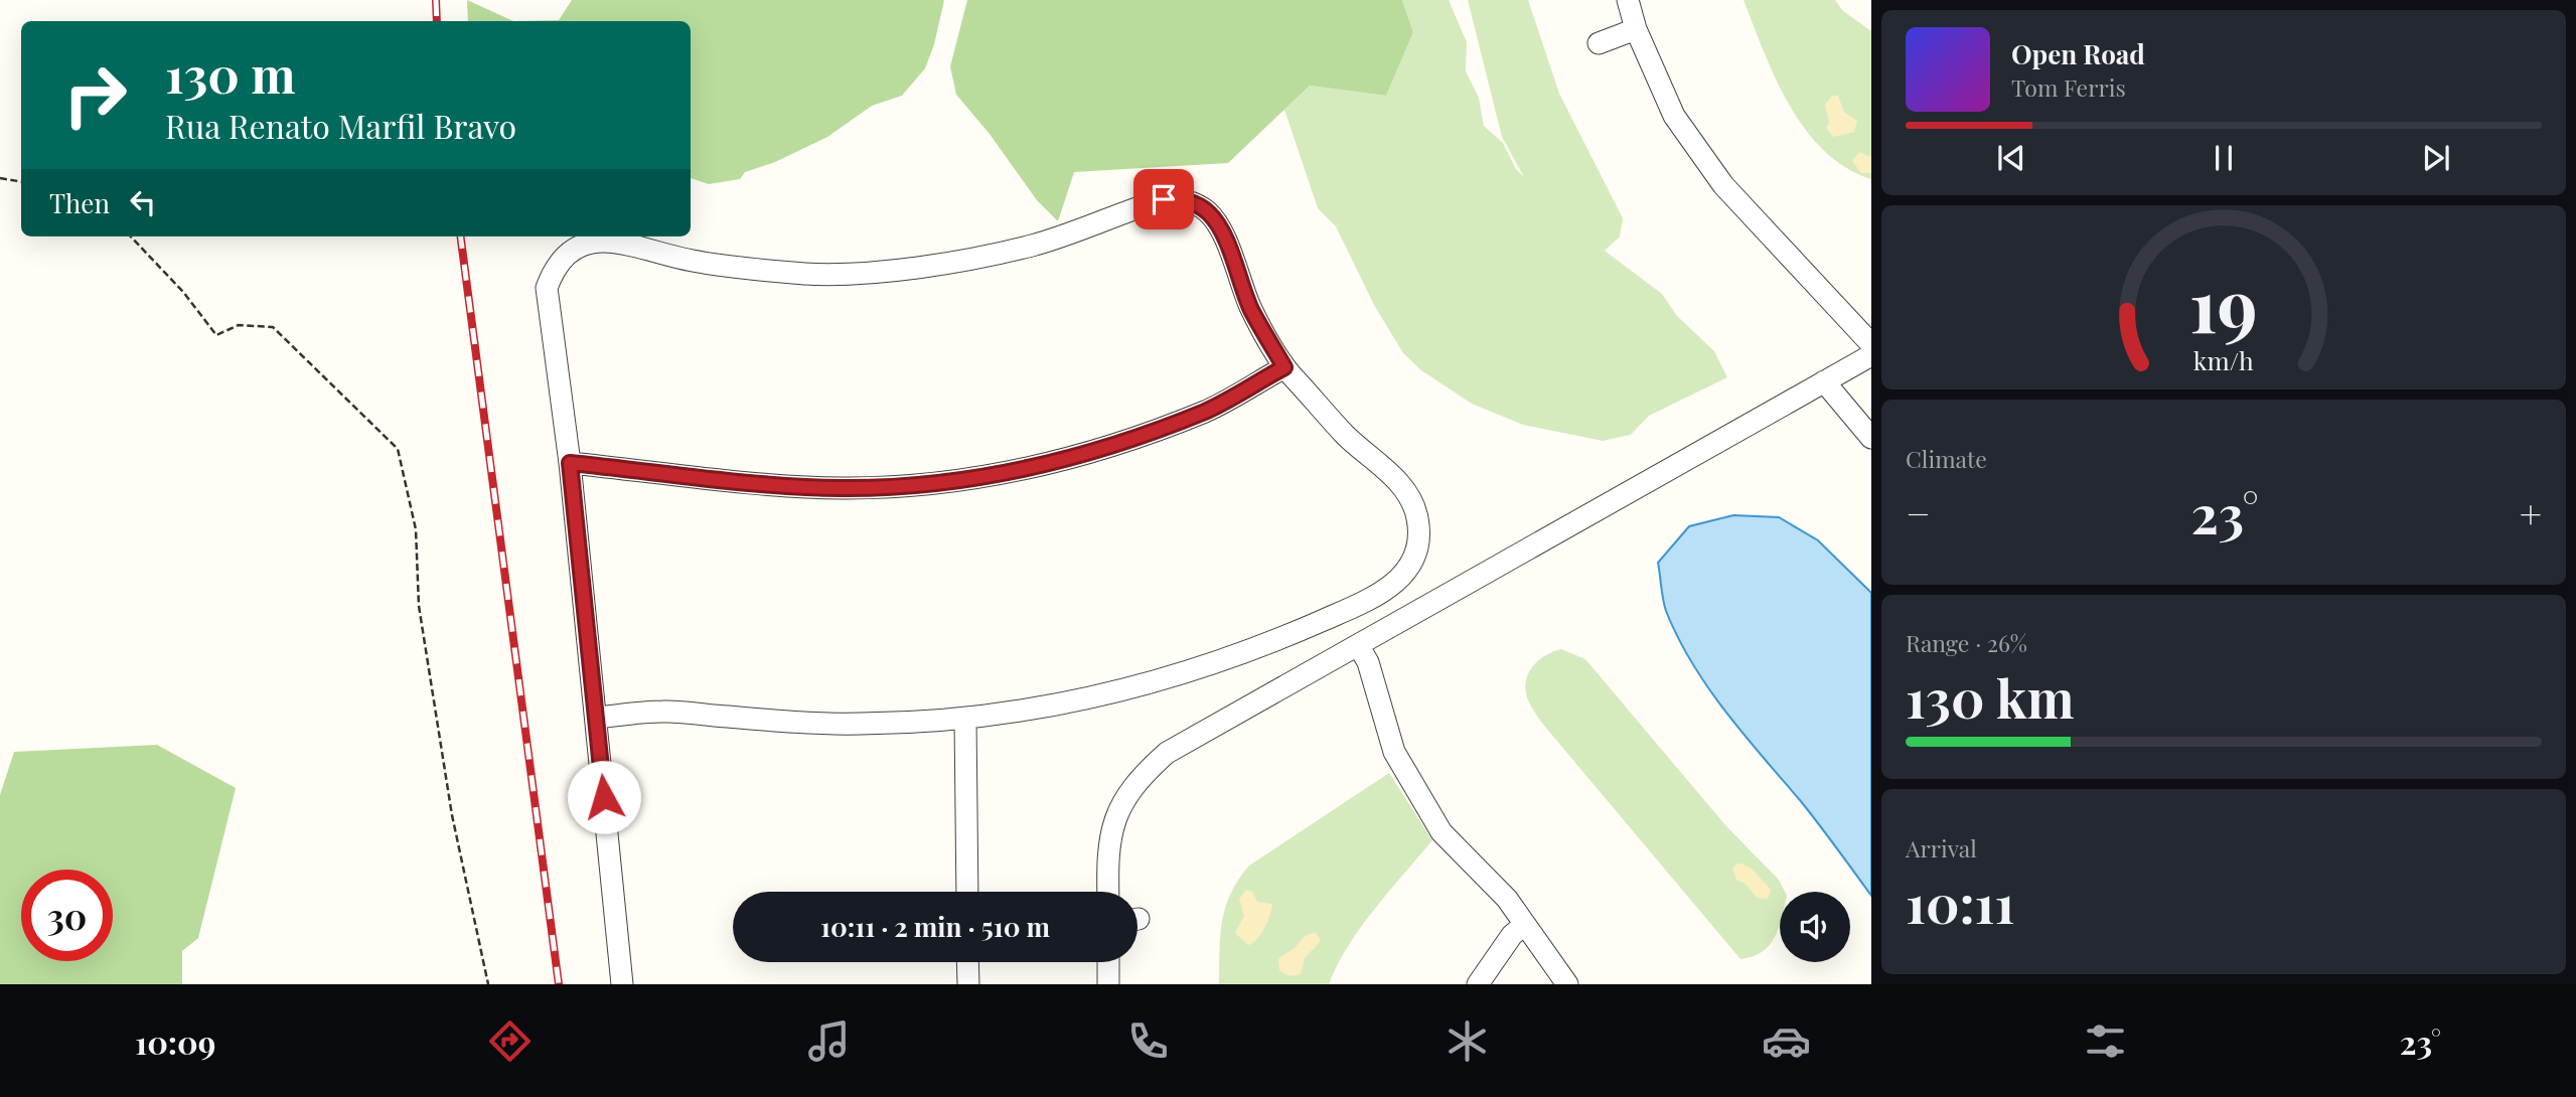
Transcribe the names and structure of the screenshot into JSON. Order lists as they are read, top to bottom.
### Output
{
  "page": {
    "turn": ["130 m", "Rua Renato Marfil Bravo"],
    "song": ["Open Road", "Tom Ferris"],
    "then": "Then",
    "tile": [
      "Climate",
      ["Range · 26%", "130 km"],
      ["Arrival", "10:11"]
    ],
    "heat": ["−", "23°", "+"],
    "limit": "30",
    "trip": "10:11 · 2 min · 510 m",
    "tabs": ["10:09", "23°"],
    "gauge": ["19", "km/h"]
  }
}
